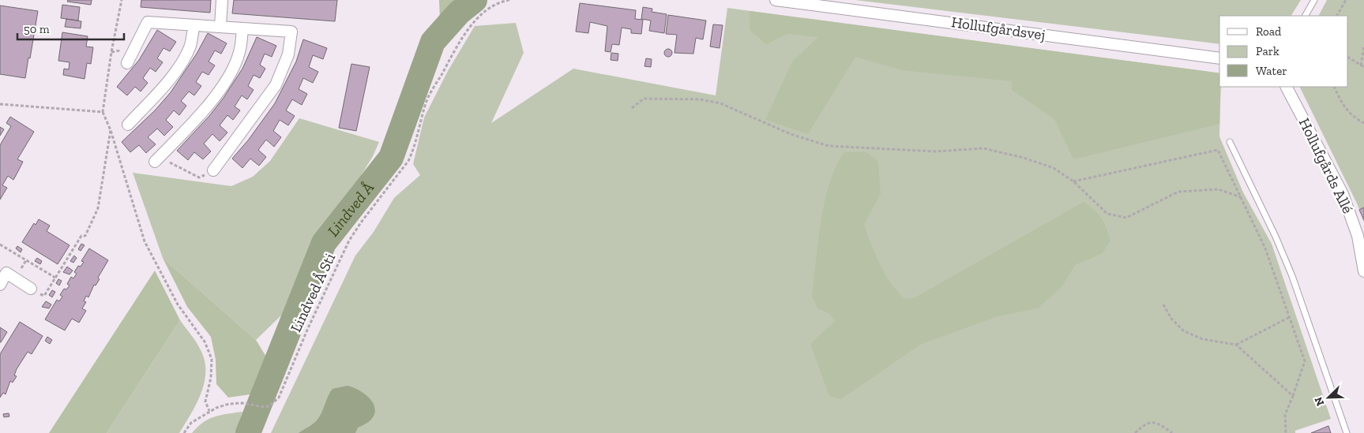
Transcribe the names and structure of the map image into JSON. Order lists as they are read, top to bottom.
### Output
{
  "streets": {
    "street": ["Hollufgårdsvej", "Hollufgårds Allé"],
    "path": ["Lindved Å Sti"]
  },
  "water": ["Lindved Å"],
  "legend": ["Road", "Park", "Water"],
  "scale_bar": "50 m",
  "north": "bottom left"
}
